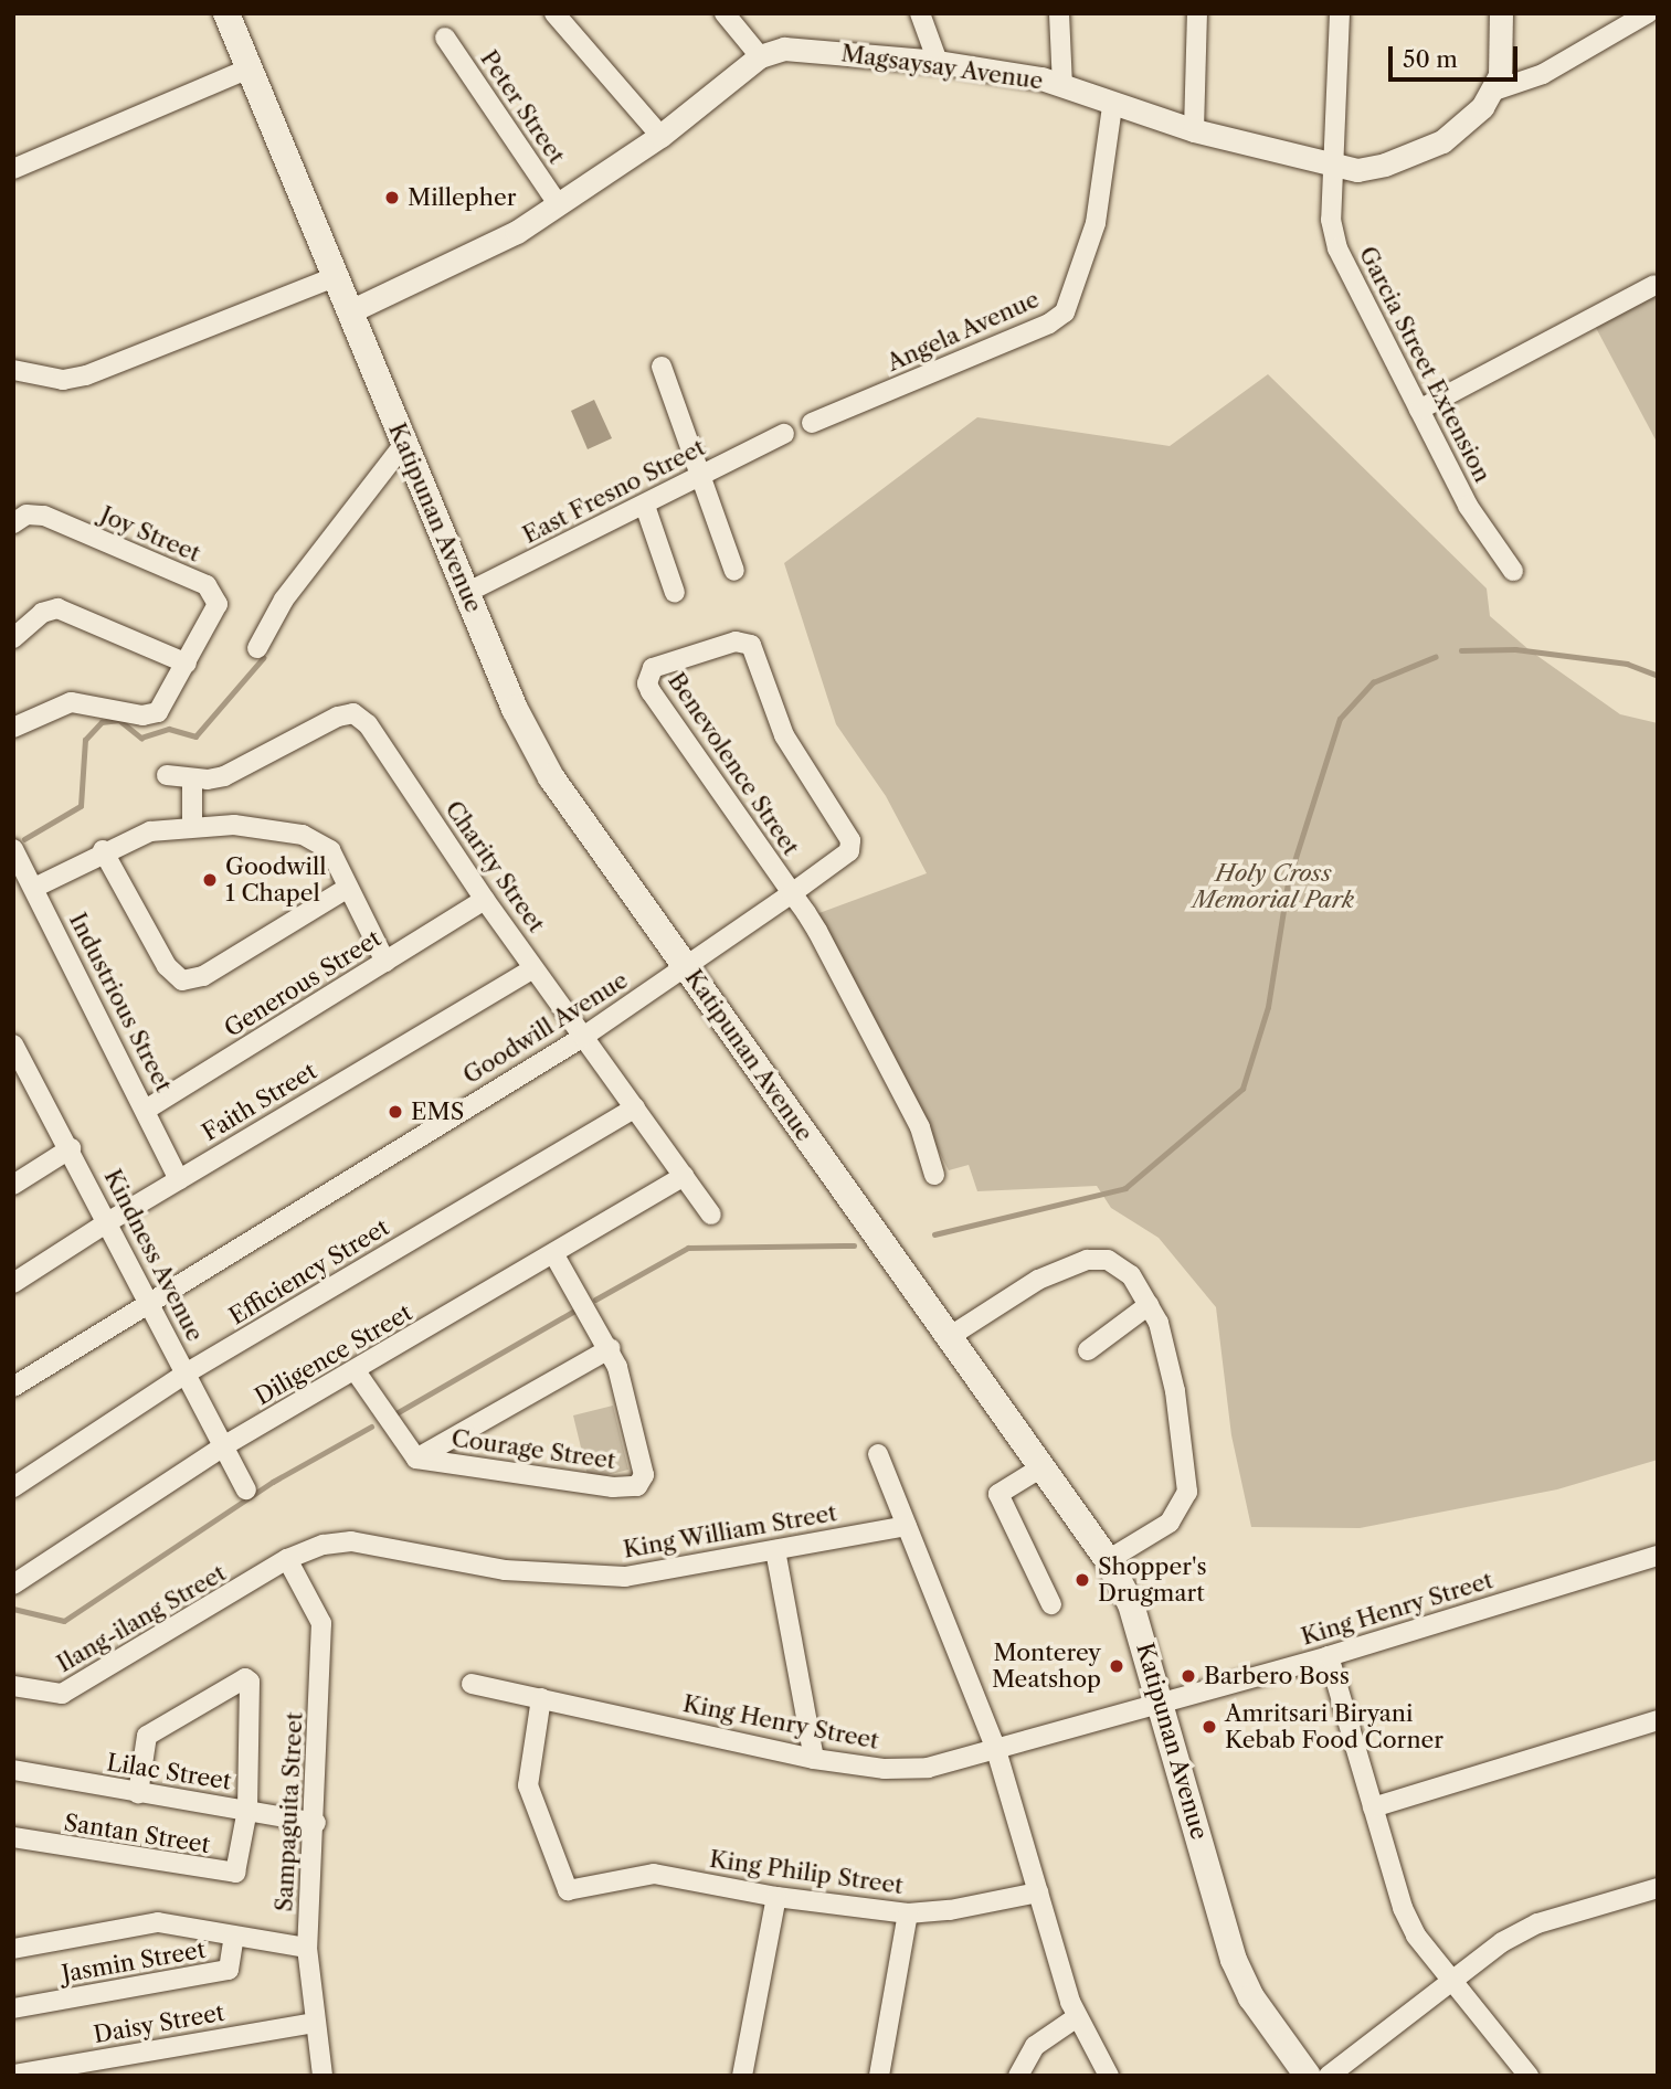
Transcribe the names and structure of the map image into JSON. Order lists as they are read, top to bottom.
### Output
{
  "streets": {
    "main road": ["Katipunan Avenue"],
    "street": [
      "Magsaysay Avenue",
      "Peter Street",
      "Angela Avenue",
      "Garcia Street Extension",
      "East Fresno Street",
      "Joy Street",
      "Benevolence Street",
      "Charity Street",
      "Generous Street",
      "Industrious Street",
      "Goodwill Avenue",
      "Faith Street",
      "Kindness Avenue",
      "Efficiency Street",
      "Diligence Street",
      "Courage Street",
      "King William Street",
      "King Henry Street",
      "Ilang-ilang Street",
      "Lilac Street",
      "Sampaguita Street",
      "Santan Street",
      "King Philip Street",
      "Jasmin Street",
      "Daisy Street"
    ]
  },
  "crossings": [
    ["Magsaysay Avenue", "Peter Street"],
    ["Magsaysay Avenue", "Angela Avenue"],
    ["Magsaysay Avenue", "Garcia Street Extension"],
    ["Magsaysay Avenue", "Katipunan Avenue"],
    ["East Fresno Street", "Katipunan Avenue"],
    ["Katipunan Avenue", "Goodwill Avenue"],
    ["Katipunan Avenue", "King Henry Street"],
    ["Benevolence Street", "Goodwill Avenue"],
    ["Charity Street", "Generous Street"],
    ["Charity Street", "Goodwill Avenue"],
    ["Charity Street", "Faith Street"],
    ["Charity Street", "Efficiency Street"],
    ["Charity Street", "Diligence Street"],
    ["Generous Street", "Industrious Street"],
    ["Industrious Street", "Faith Street"],
    ["Goodwill Avenue", "Kindness Avenue"],
    ["Faith Street", "Kindness Avenue"],
    ["Kindness Avenue", "Efficiency Street"],
    ["Kindness Avenue", "Diligence Street"],
    ["Diligence Street", "Courage Street"],
    ["King William Street", "Ilang-ilang Street"],
    ["King William Street", "Sampaguita Street"],
    ["King Henry Street", "King Philip Street"],
    ["Ilang-ilang Street", "Sampaguita Street"],
    ["Lilac Street", "Sampaguita Street"],
    ["Lilac Street", "Santan Street"],
    ["Sampaguita Street", "Daisy Street"]
  ],
  "parks": ["Holy Cross Memorial Park"],
  "places": [
    "Millepher",
    "Goodwill 1 Chapel",
    "EMS",
    "Shopper's Drugmart",
    "Monterey Meatshop",
    "Barbero Boss",
    "Amritsari Biryani Kebab Food Corner"
  ],
  "scale_bar": "50 m"
}
